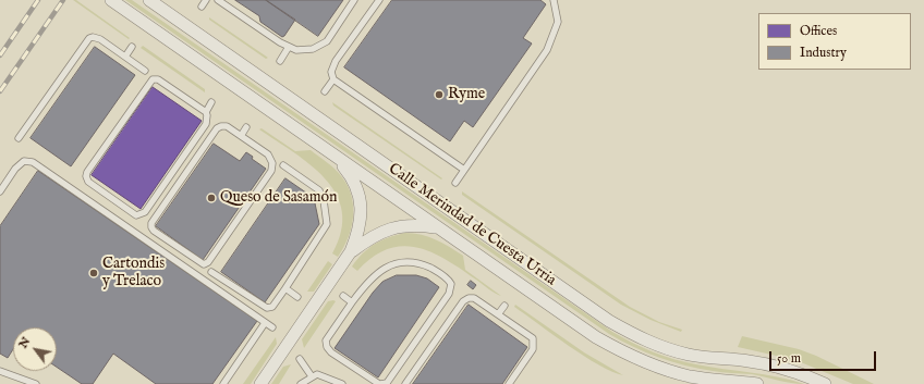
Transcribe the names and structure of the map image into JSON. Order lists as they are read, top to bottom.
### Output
{
  "streets": {
    "street": ["Calle Merindad de Cuesta Urria"]
  },
  "places": ["Ryme", "Queso de Sasamón", "Cartondis y Trelaco"],
  "legend": ["Offices", "Industry"],
  "scale_bar": "50 m",
  "north": "top left"
}
